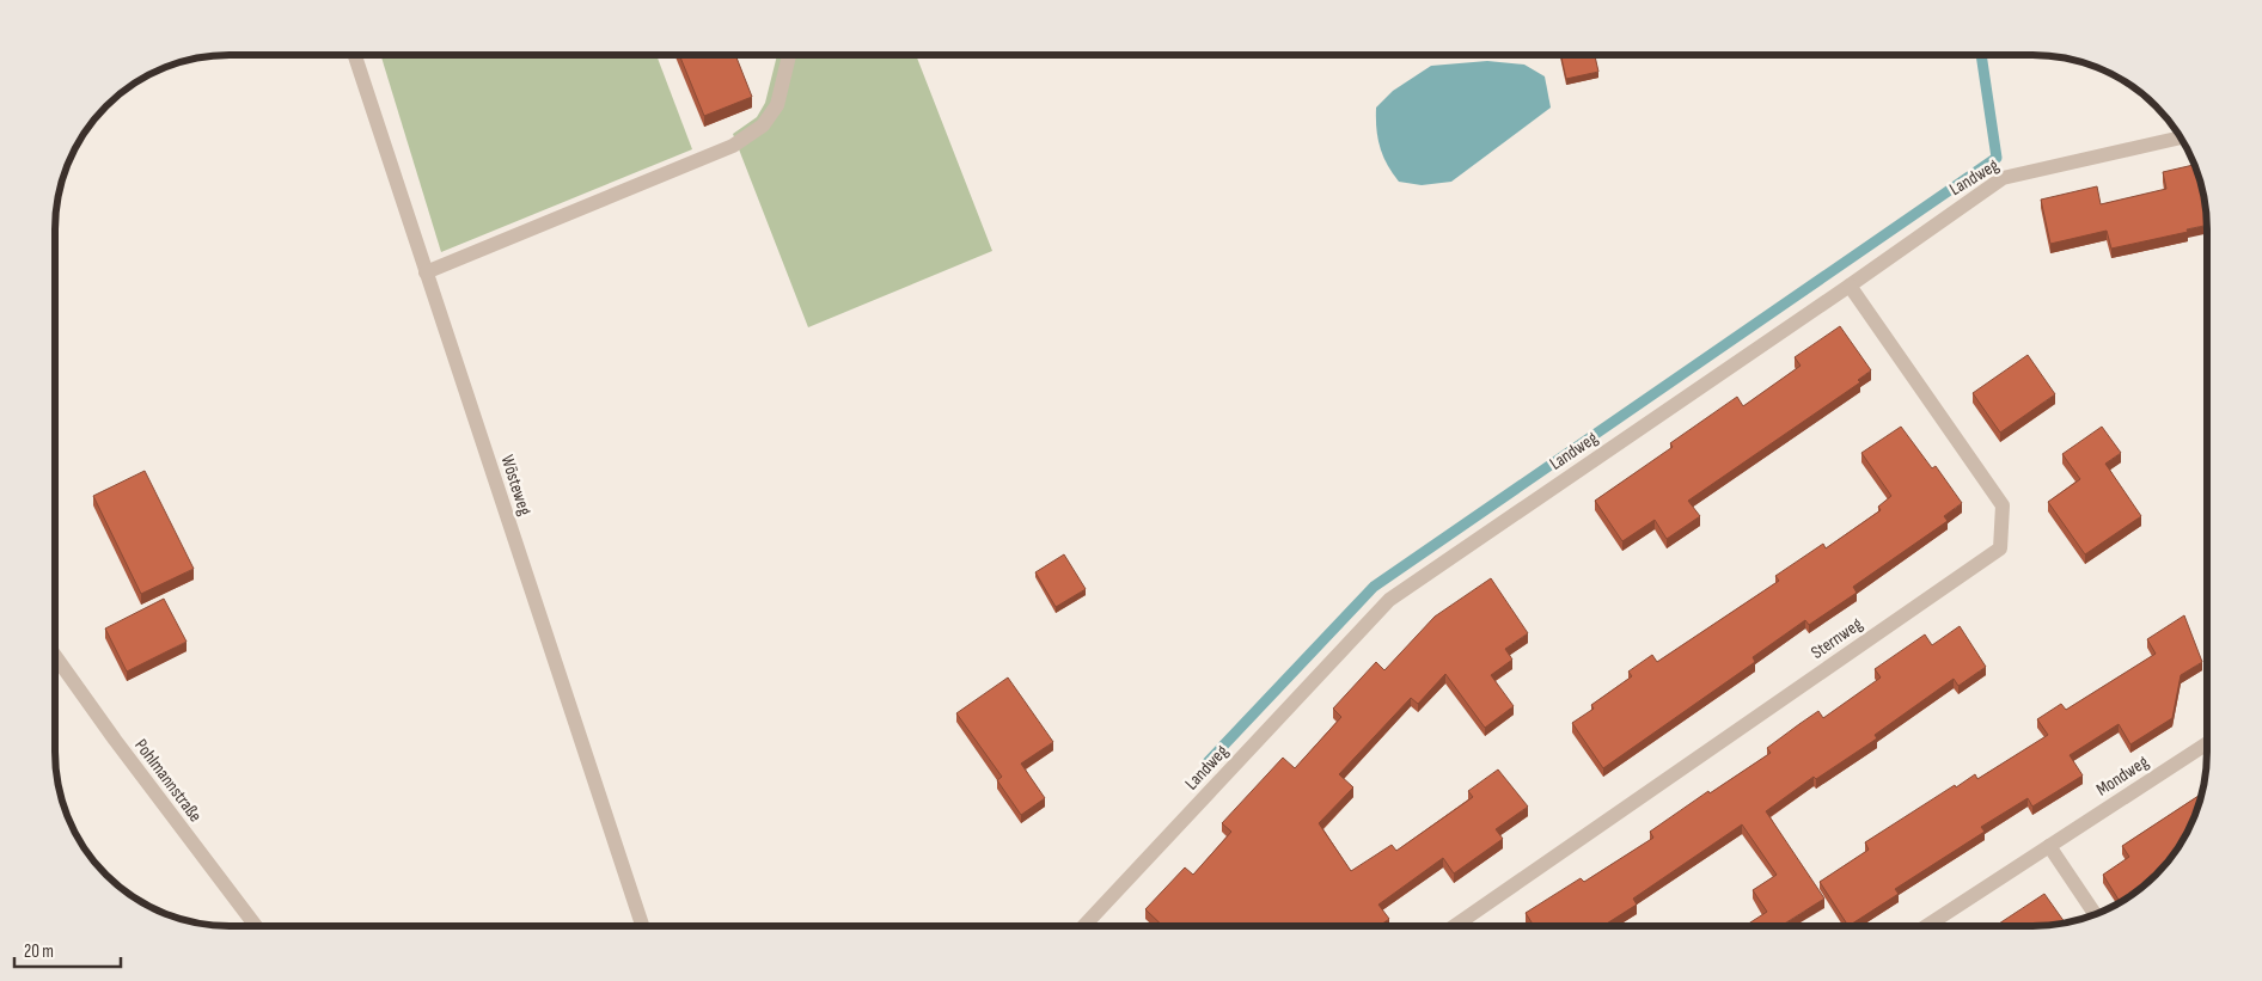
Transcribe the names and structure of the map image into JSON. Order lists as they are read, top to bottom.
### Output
{
  "streets": {
    "street": [
      "Landweg",
      "Wösteweg",
      "Sternweg",
      "Mondweg",
      "Pohlmannstraße"
    ]
  },
  "crossings": [
    ["Landweg", "Sternweg"]
  ],
  "scale_bar": "20 m"
}
